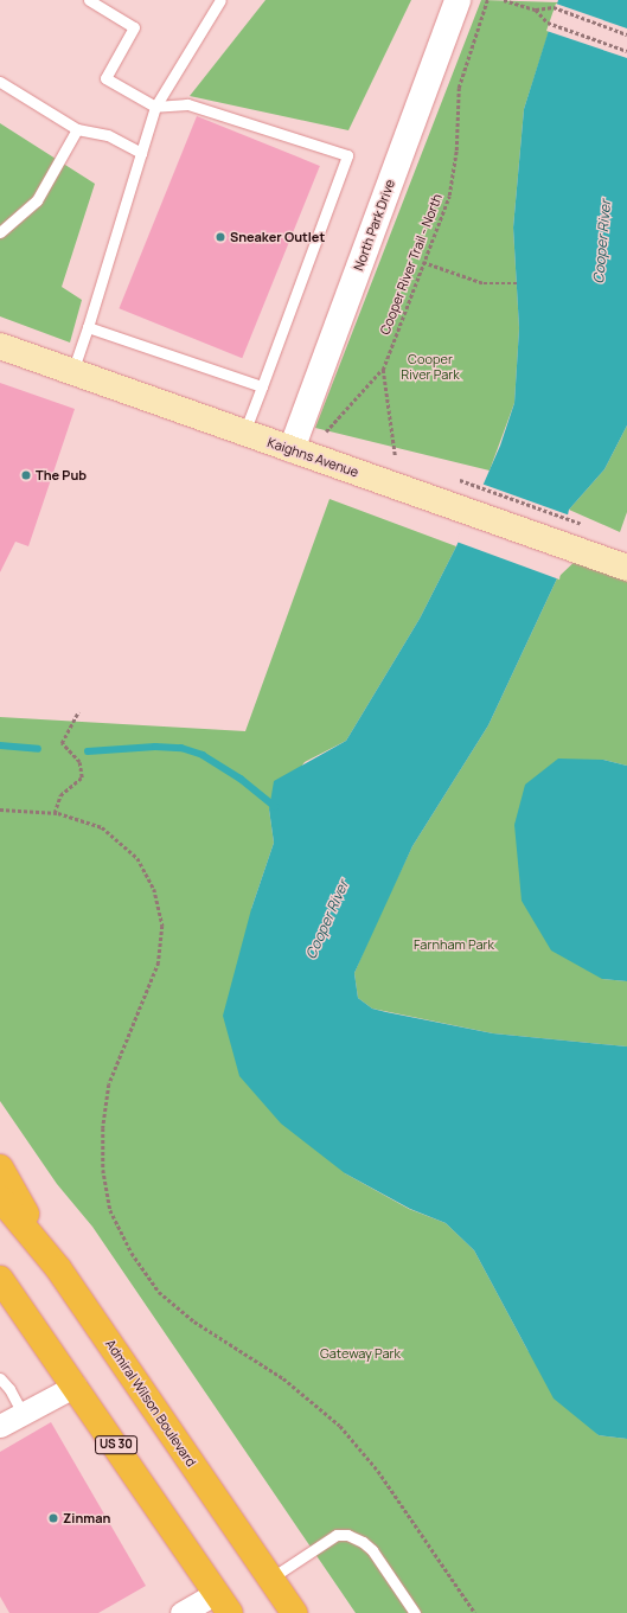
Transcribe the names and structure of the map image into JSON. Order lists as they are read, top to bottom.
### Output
{
  "streets": {
    "highway": ["Admiral Wilson Boulevard", "US 30"],
    "main road": ["Kaighns Avenue"],
    "street": ["North Park Drive"],
    "path": ["Cooper River Trail - North"]
  },
  "crossings": [
    ["North Park Drive", "Kaighns Avenue"]
  ],
  "water": ["Cooper River"],
  "parks": ["Cooper River Park", "Farnham Park", "Gateway Park"],
  "places": ["Sneaker Outlet", "The Pub", "Zinman"]
}
